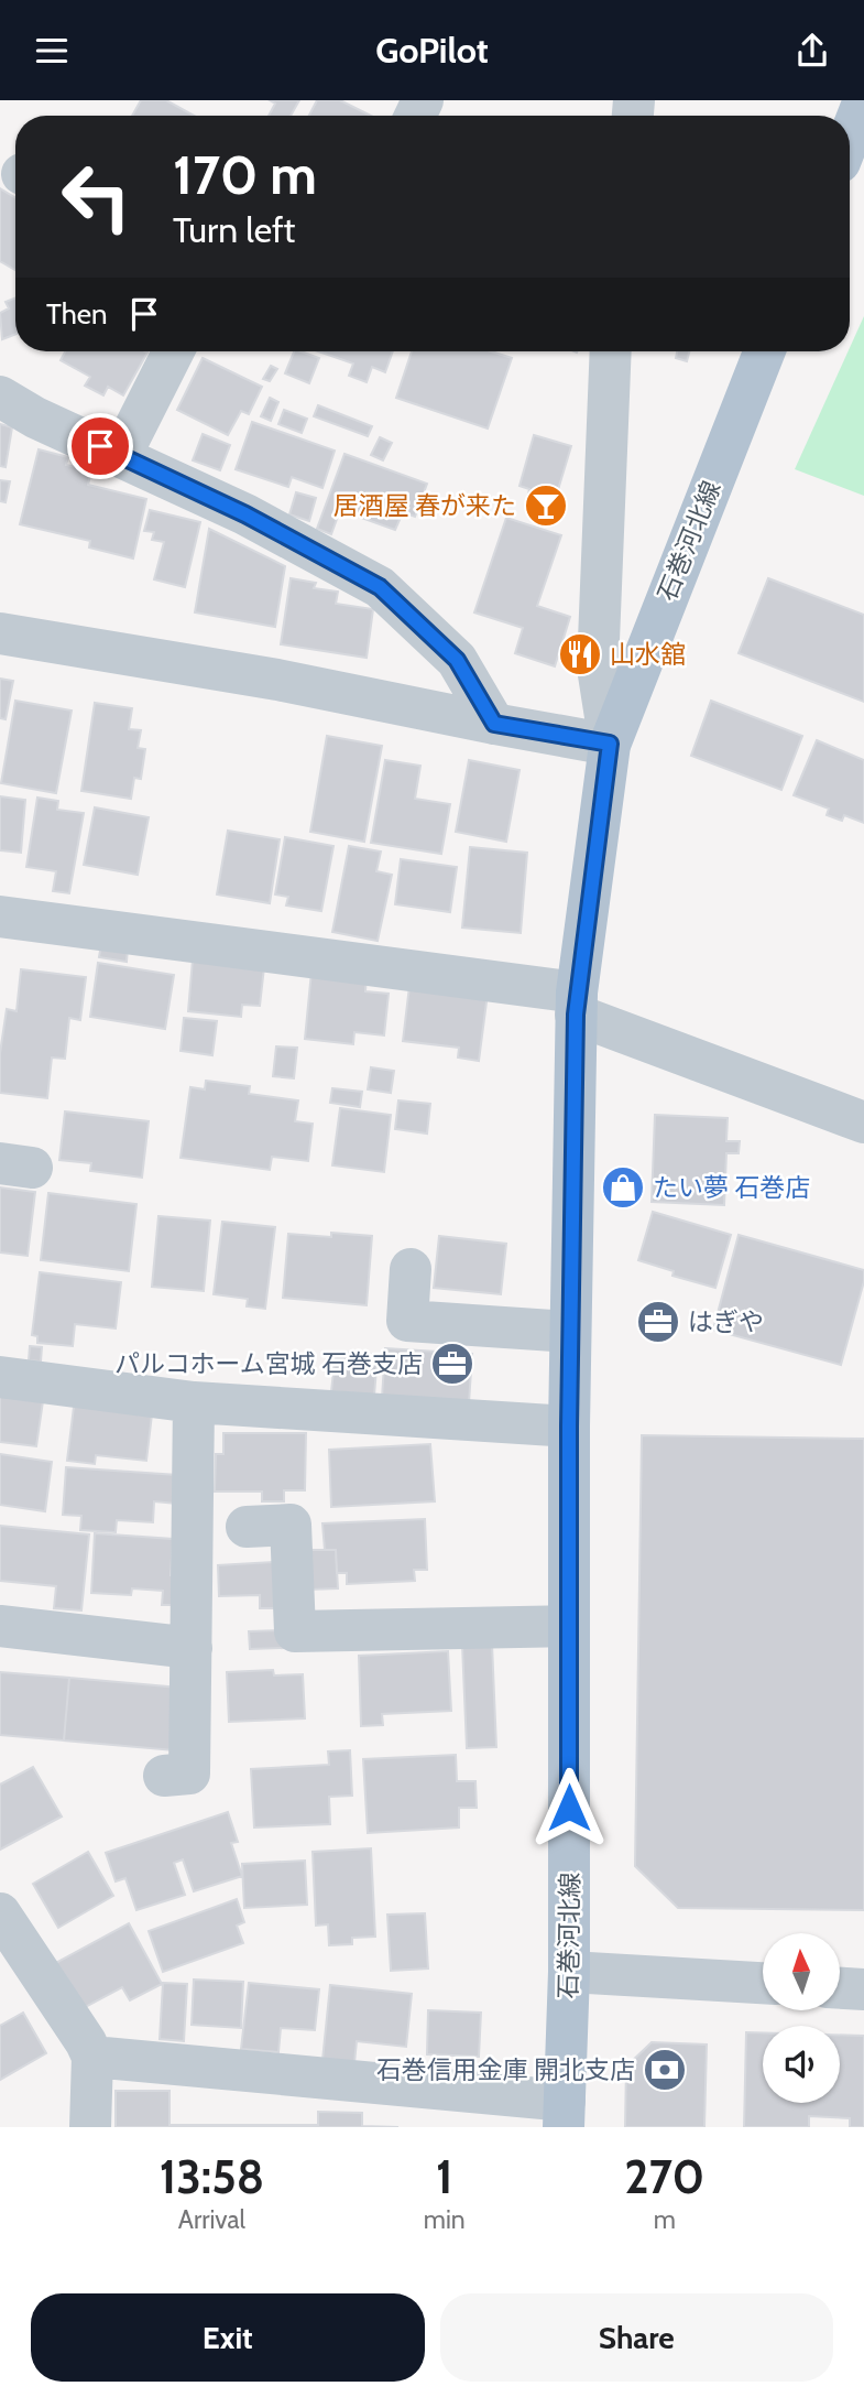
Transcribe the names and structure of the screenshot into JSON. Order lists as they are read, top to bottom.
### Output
{
  "streets": {
    "main road": ["石巻河北線"]
  },
  "places": {
    "bar": ["居酒屋 春が来た"],
    "restaurant": ["山水舘"],
    "shop": ["たい夢 石巻店"],
    "office": ["はぎや", "パルコホーム宮城 石巻支店"],
    "bank": ["石巻信用金庫 開北支店"]
  },
  "north": "top",
  "page": {
    "header": "GoPilot",
    "turn": ["170 m", "Turn left"],
    "then": "Then",
    "eta": [
      "13:58",
      "Arrival",
      "1",
      "min",
      "270",
      "m"
    ],
    "buttons": ["Exit", "Share"]
  }
}
